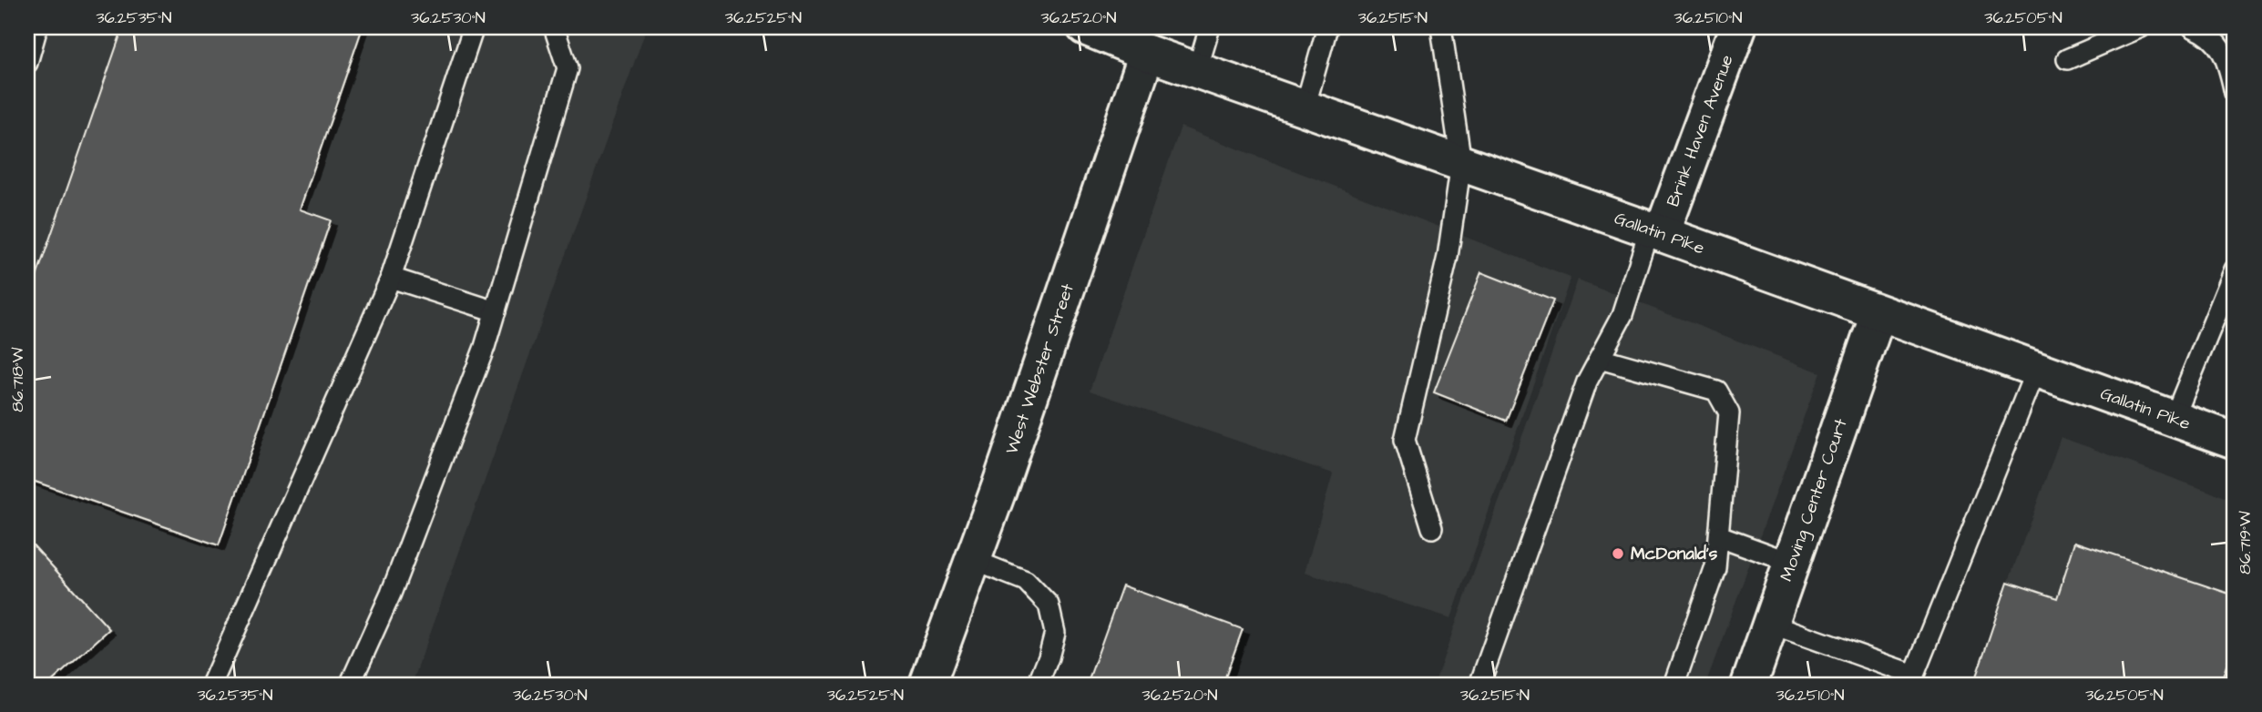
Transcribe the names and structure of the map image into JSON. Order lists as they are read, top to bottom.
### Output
{
  "streets": {
    "street": [
      "Brink Haven Avenue",
      "Gallatin Pike",
      "West Webster Street",
      "Moving Center Court"
    ]
  },
  "crossings": [
    ["Brink Haven Avenue", "Gallatin Pike"],
    ["Gallatin Pike", "West Webster Street"],
    ["Gallatin Pike", "Moving Center Court"]
  ],
  "places": ["McDonald's"],
  "coordinates": [
    "36.2535°N",
    "36.2530°N",
    "36.2525°N",
    "36.2520°N",
    "36.2515°N",
    "36.2510°N",
    "36.2505°N",
    "86.718°W",
    "86.719°W"
  ]
}
